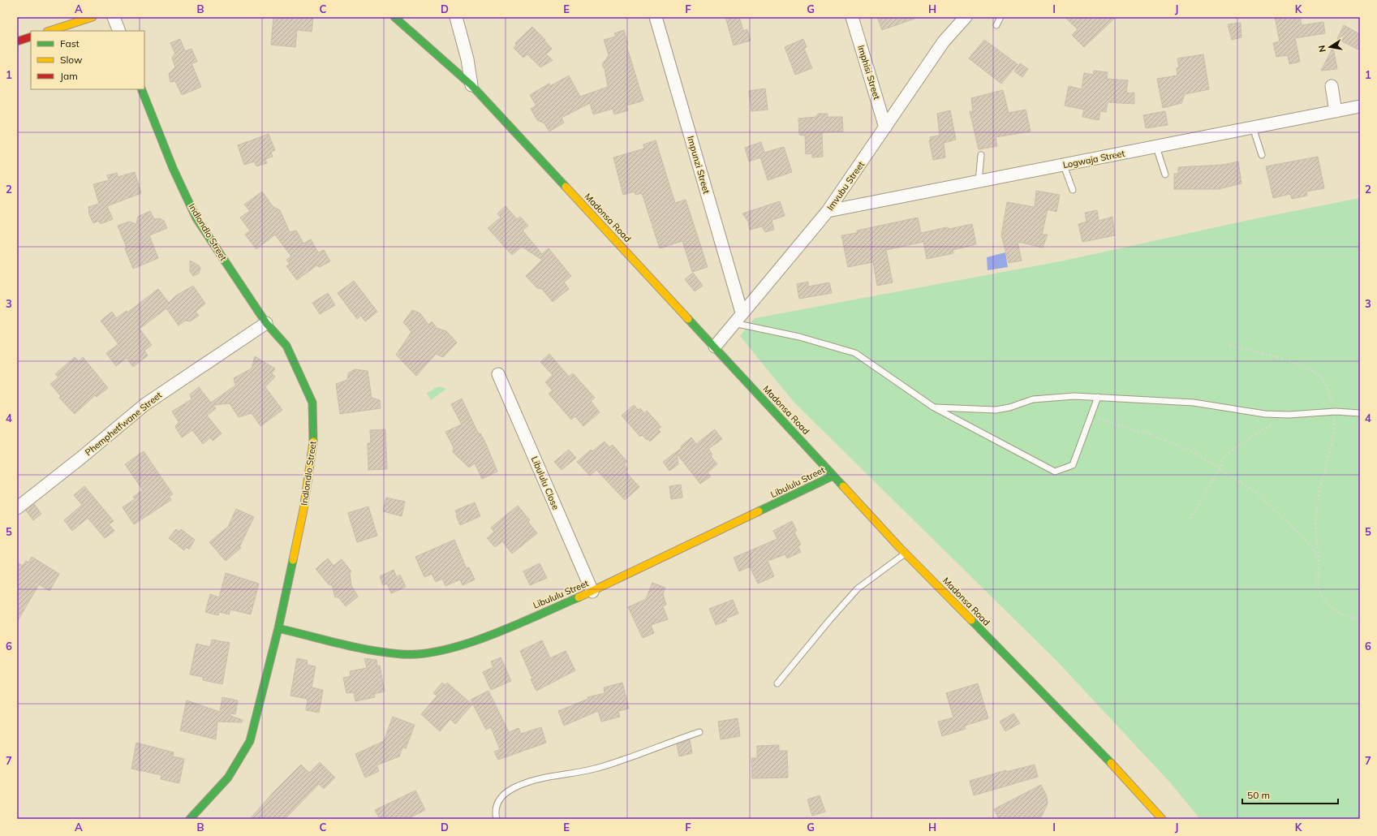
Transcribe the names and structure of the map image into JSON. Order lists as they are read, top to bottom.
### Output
{
  "streets": {
    "street": [
      "Imphisi Street",
      "Logwaja Street",
      "Impunzi Street",
      "Imvubu Street",
      "Madonsa Road",
      "Indlondlo Street",
      "Phemphetfwane Street",
      "Libululu Street",
      "Libululu Close"
    ]
  },
  "crossings": [
    ["Imphisi Street", "Imvubu Street"],
    ["Logwaja Street", "Imvubu Street"],
    ["Impunzi Street", "Imvubu Street"],
    ["Imvubu Street", "Madonsa Road"],
    ["Madonsa Road", "Libululu Street"],
    ["Indlondlo Street", "Phemphetfwane Street"],
    ["Indlondlo Street", "Libululu Street"],
    ["Libululu Street", "Libululu Close"]
  ],
  "legend": ["Fast", "Slow", "Jam"],
  "scale_bar": "50 m",
  "north": "left",
  "grid": {
    "columns": [
      "A",
      "B",
      "C",
      "D",
      "E",
      "F",
      "G",
      "H",
      "I",
      "J",
      "K"
    ],
    "rows": [
      "1",
      "2",
      "3",
      "4",
      "5",
      "6",
      "7"
    ]
  }
}
